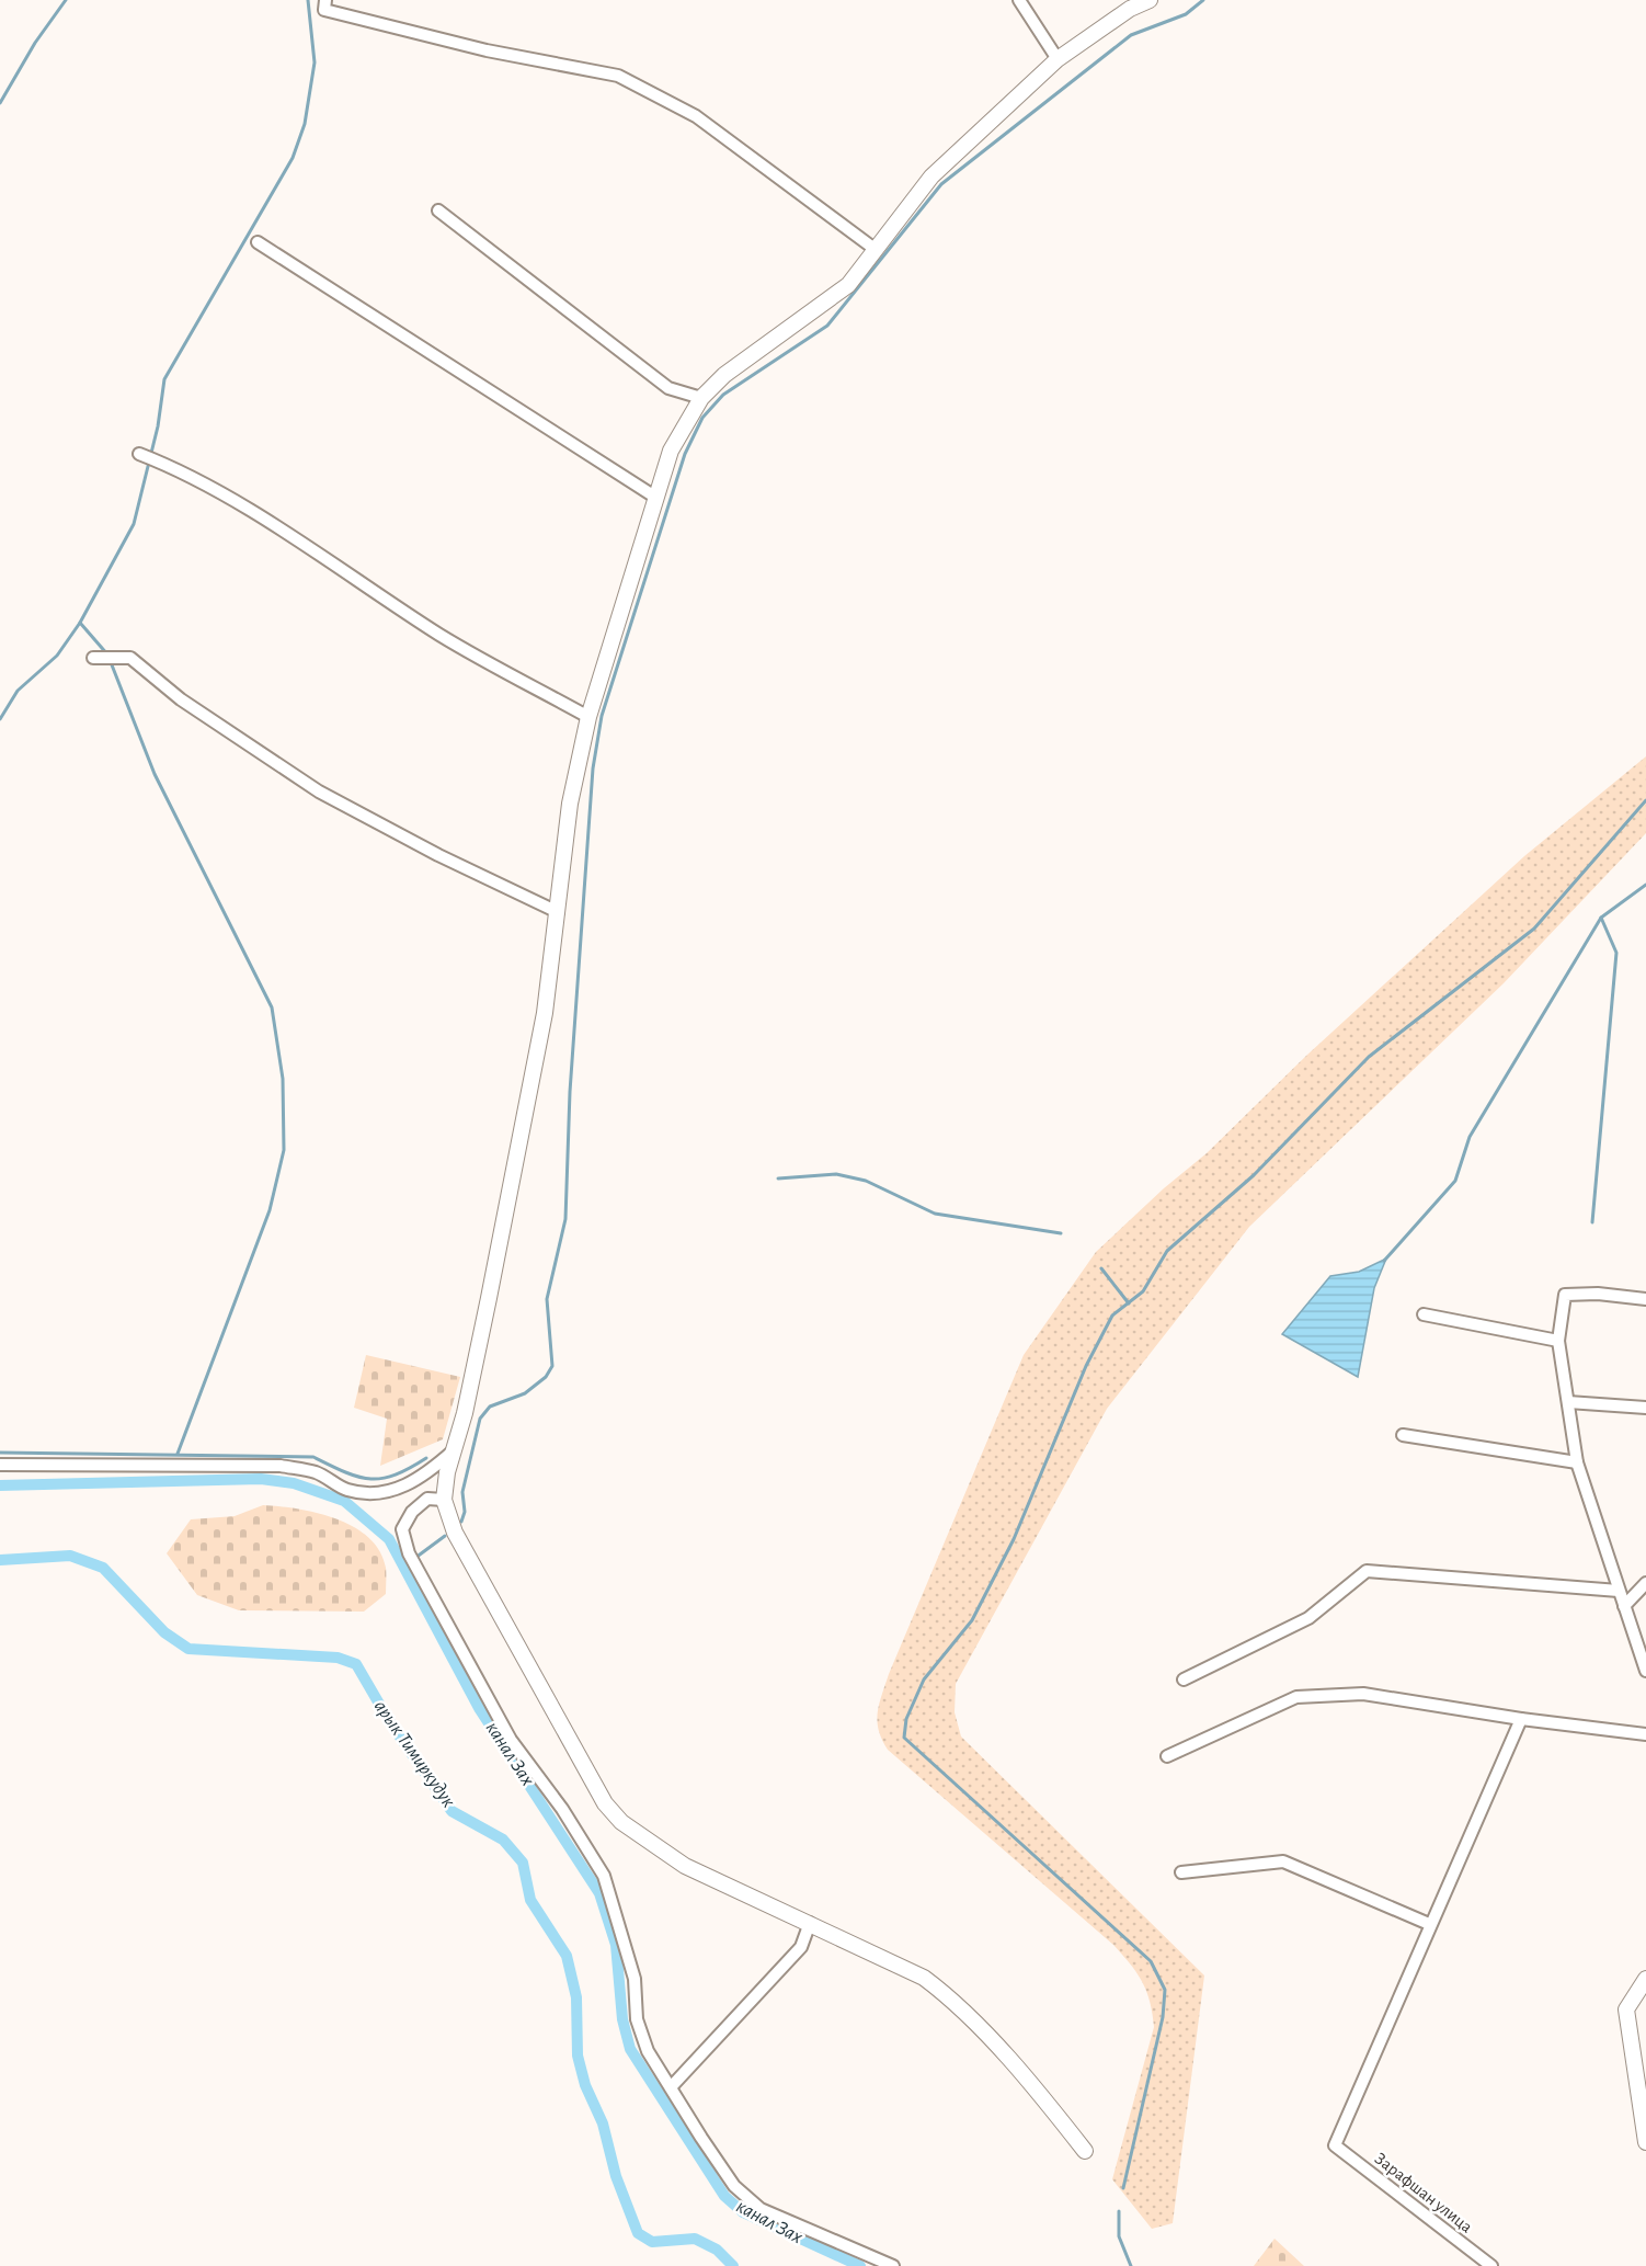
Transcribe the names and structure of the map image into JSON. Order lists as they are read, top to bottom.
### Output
{
  "streets": {
    "street": ["Зарафшан улица"]
  },
  "water": ["арык Тимиркудук", "канал Зах"]
}
